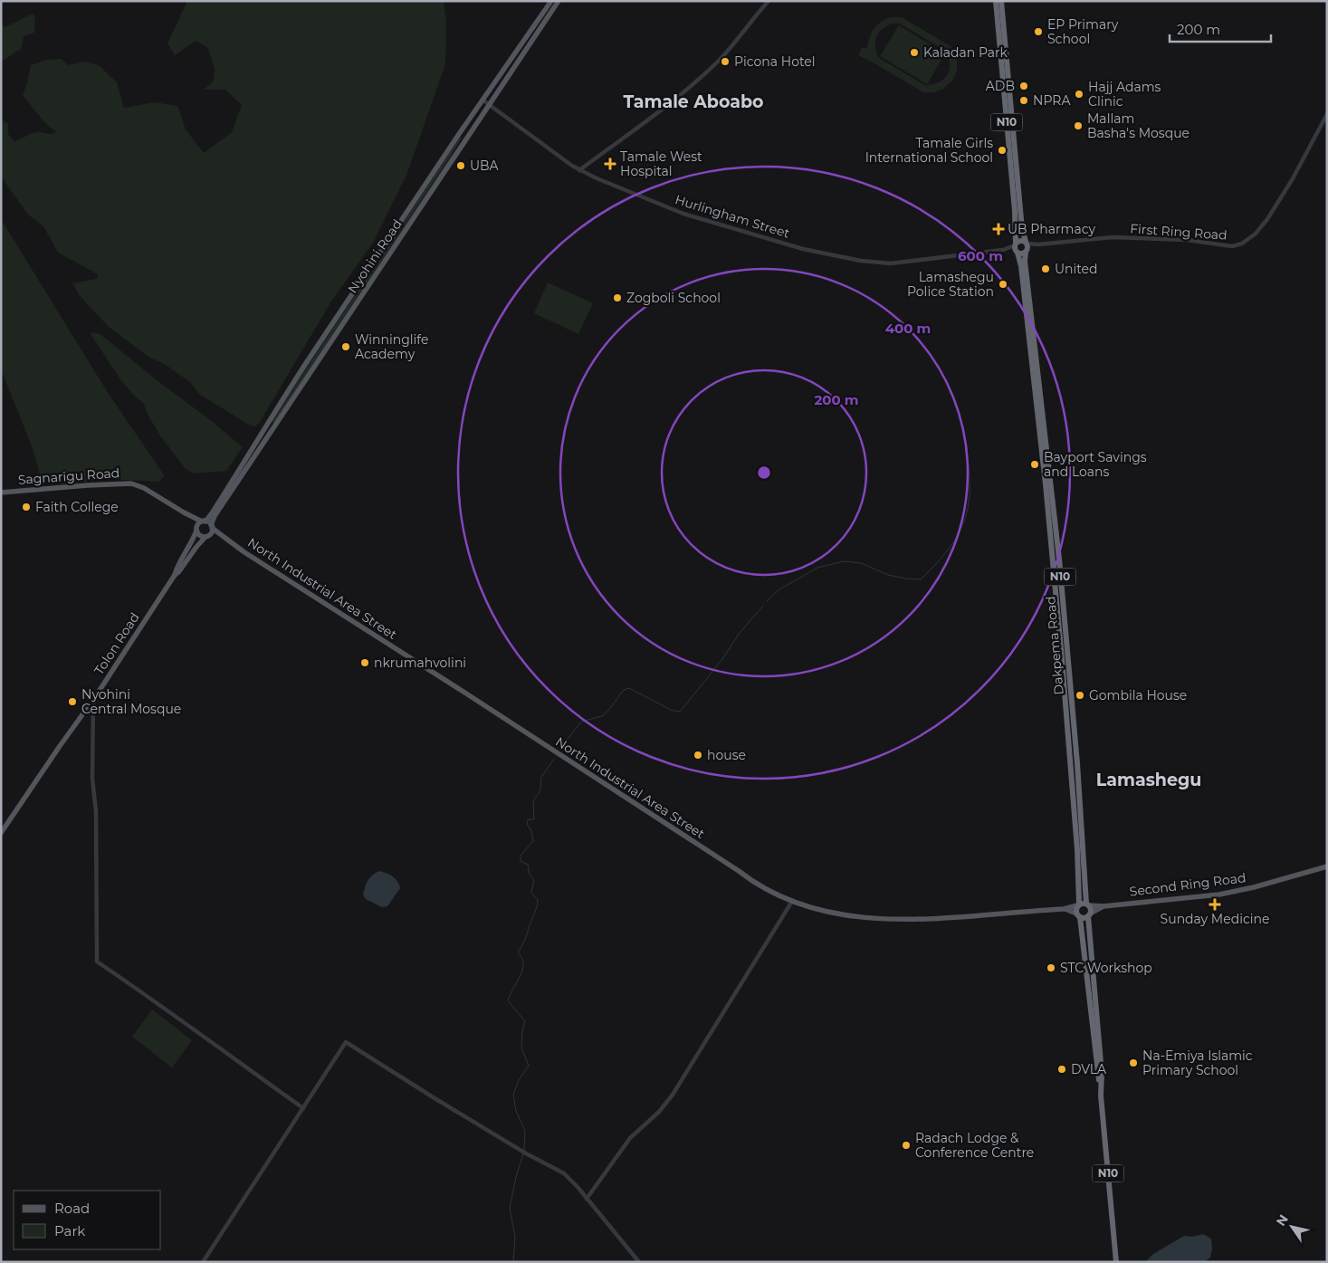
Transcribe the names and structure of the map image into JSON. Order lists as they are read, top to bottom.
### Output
{
  "streets": {
    "highway": ["N10", "Dakpema Road"],
    "main road": [
      "Nyohini Road",
      "Sagnarigu Road",
      "North Industrial Area Street",
      "Tolon Road",
      "Second Ring Road"
    ],
    "street": ["Hurlingham Street", "First Ring Road"]
  },
  "crossings": [
    ["N10", "North Industrial Area Street"],
    ["N10", "Dakpema Road"],
    ["N10", "Second Ring Road"],
    ["Hurlingham Street", "Nyohini Road"],
    ["Hurlingham Street", "Dakpema Road"],
    ["First Ring Road", "Dakpema Road"],
    ["Nyohini Road", "Sagnarigu Road"],
    ["Nyohini Road", "North Industrial Area Street"],
    ["Sagnarigu Road", "North Industrial Area Street"],
    ["North Industrial Area Street", "Dakpema Road"],
    ["North Industrial Area Street", "Second Ring Road"],
    ["Dakpema Road", "Second Ring Road"]
  ],
  "districts": ["Tamale Aboabo", "Lamashegu"],
  "places": {
    "other": [
      "EP Primary School",
      "Kaladan Park",
      "Picona Hotel",
      "ADB",
      "Hajj Adams Clinic",
      "NPRA",
      "Mallam Basha's Mosque",
      "Tamale Girls International School",
      "UBA",
      "United",
      "Lamashegu Police Station",
      "Zogboli School",
      "Winninglife Academy",
      "Bayport Savings and Loans",
      "Faith College",
      "nkrumahvolini",
      "Gombila House",
      "Nyohini Central Mosque",
      "house",
      "STC Workshop",
      "Na-Emiya Islamic Primary School",
      "DVLA",
      "Radach Lodge & Conference Centre"
    ],
    "health": ["Tamale West Hospital", "UB Pharmacy", "Sunday Medicine"]
  },
  "legend": ["Road", "Park"],
  "scale_bar": "200 m",
  "north": "top left",
  "rings": ["600 m", "400 m", "200 m"]
}
